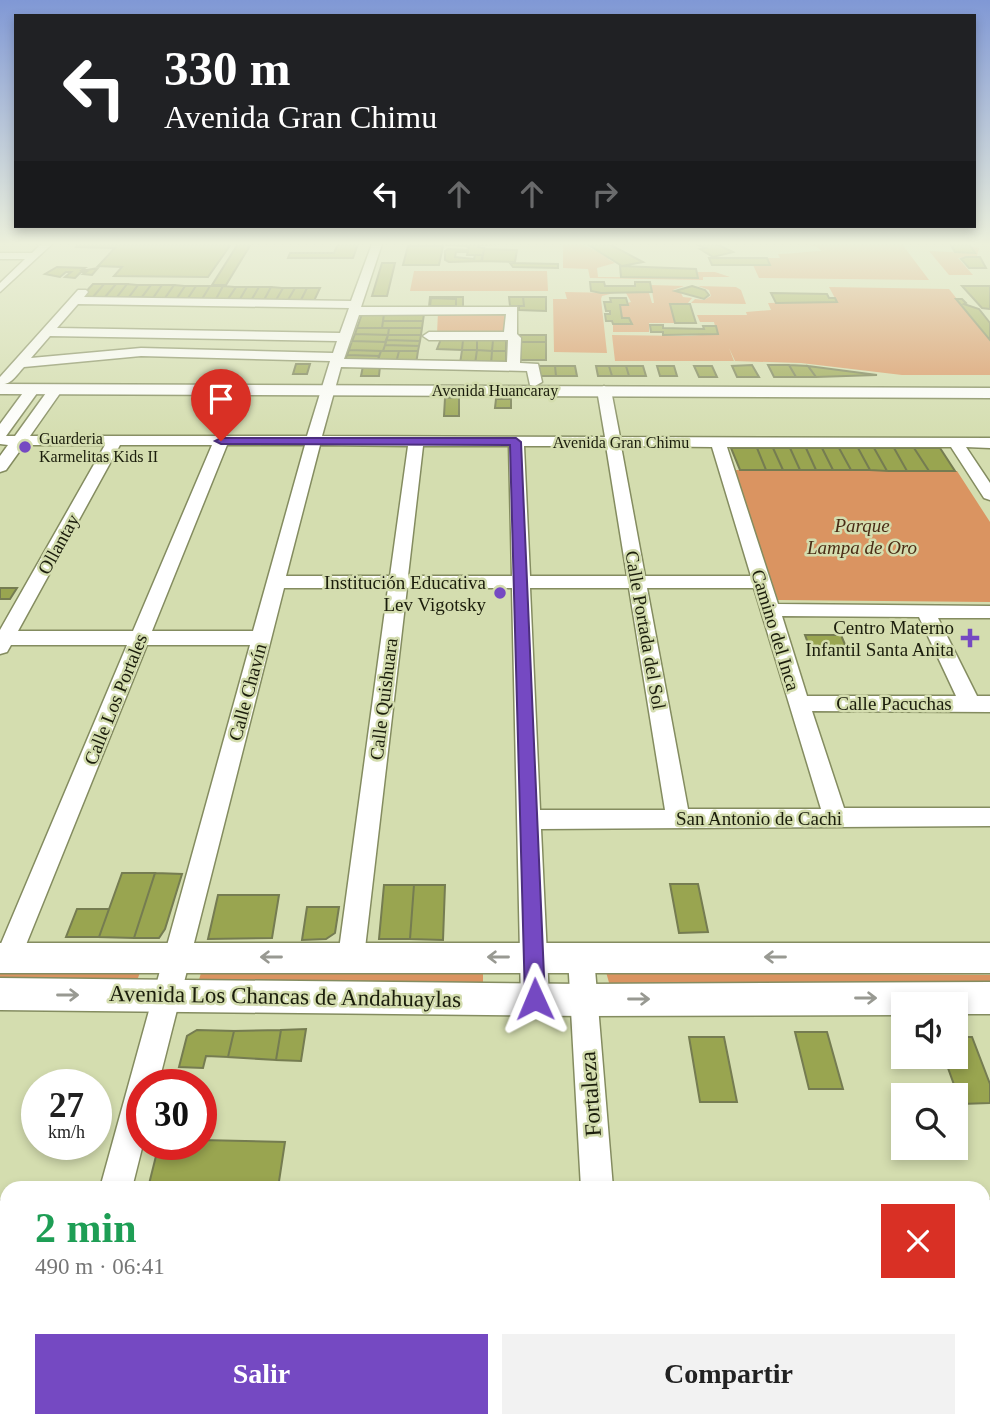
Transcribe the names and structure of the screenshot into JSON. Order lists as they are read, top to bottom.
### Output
{
  "streets": {
    "main road": ["Avenida Huancaray", "Avenida Los Chancas de Andahuaylas"],
    "street": [
      "Avenida Gran Chimu",
      "Ollantay",
      "Calle Portada del Sol",
      "Camino del Inca",
      "Calle Chavín",
      "Calle Los Portales",
      "Calle Quishuara",
      "Calle Pacuchas",
      "San Antonio de Cachi",
      "Fortaleza"
    ]
  },
  "crossings": [
    ["Avenida Huancaray", "Calle Portada del Sol"],
    ["Avenida Huancaray", "Calle Chavín"],
    ["Avenida Gran Chimu", "Ollantay"],
    ["Avenida Gran Chimu", "Calle Portada del Sol"],
    ["Avenida Gran Chimu", "Camino del Inca"],
    ["Avenida Gran Chimu", "Calle Chavín"],
    ["Avenida Gran Chimu", "Calle Los Portales"],
    ["Avenida Gran Chimu", "Calle Quishuara"],
    ["Calle Portada del Sol", "San Antonio de Cachi"],
    ["Camino del Inca", "Calle Pacuchas"],
    ["Camino del Inca", "San Antonio de Cachi"],
    ["Calle Chavín", "Avenida Los Chancas de Andahuaylas"],
    ["Calle Los Portales", "Avenida Los Chancas de Andahuaylas"],
    ["Calle Quishuara", "Avenida Los Chancas de Andahuaylas"],
    ["Avenida Los Chancas de Andahuaylas", "Fortaleza"]
  ],
  "parks": ["Parque Lampa de Oro"],
  "places": {
    "other": ["Guarderia Karmelitas Kids II", "Institución Educativa Lev Vigotsky"],
    "health": ["Centro Materno Infantil Santa Anita"]
  },
  "page": {
    "turn": ["330 m", "Avenida Gran Chimu"],
    "speed": "27 km/h",
    "limit": "30",
    "heading": ["2 min", "490 m · 06:41"],
    "buttons": ["Salir", "Compartir"]
  }
}
